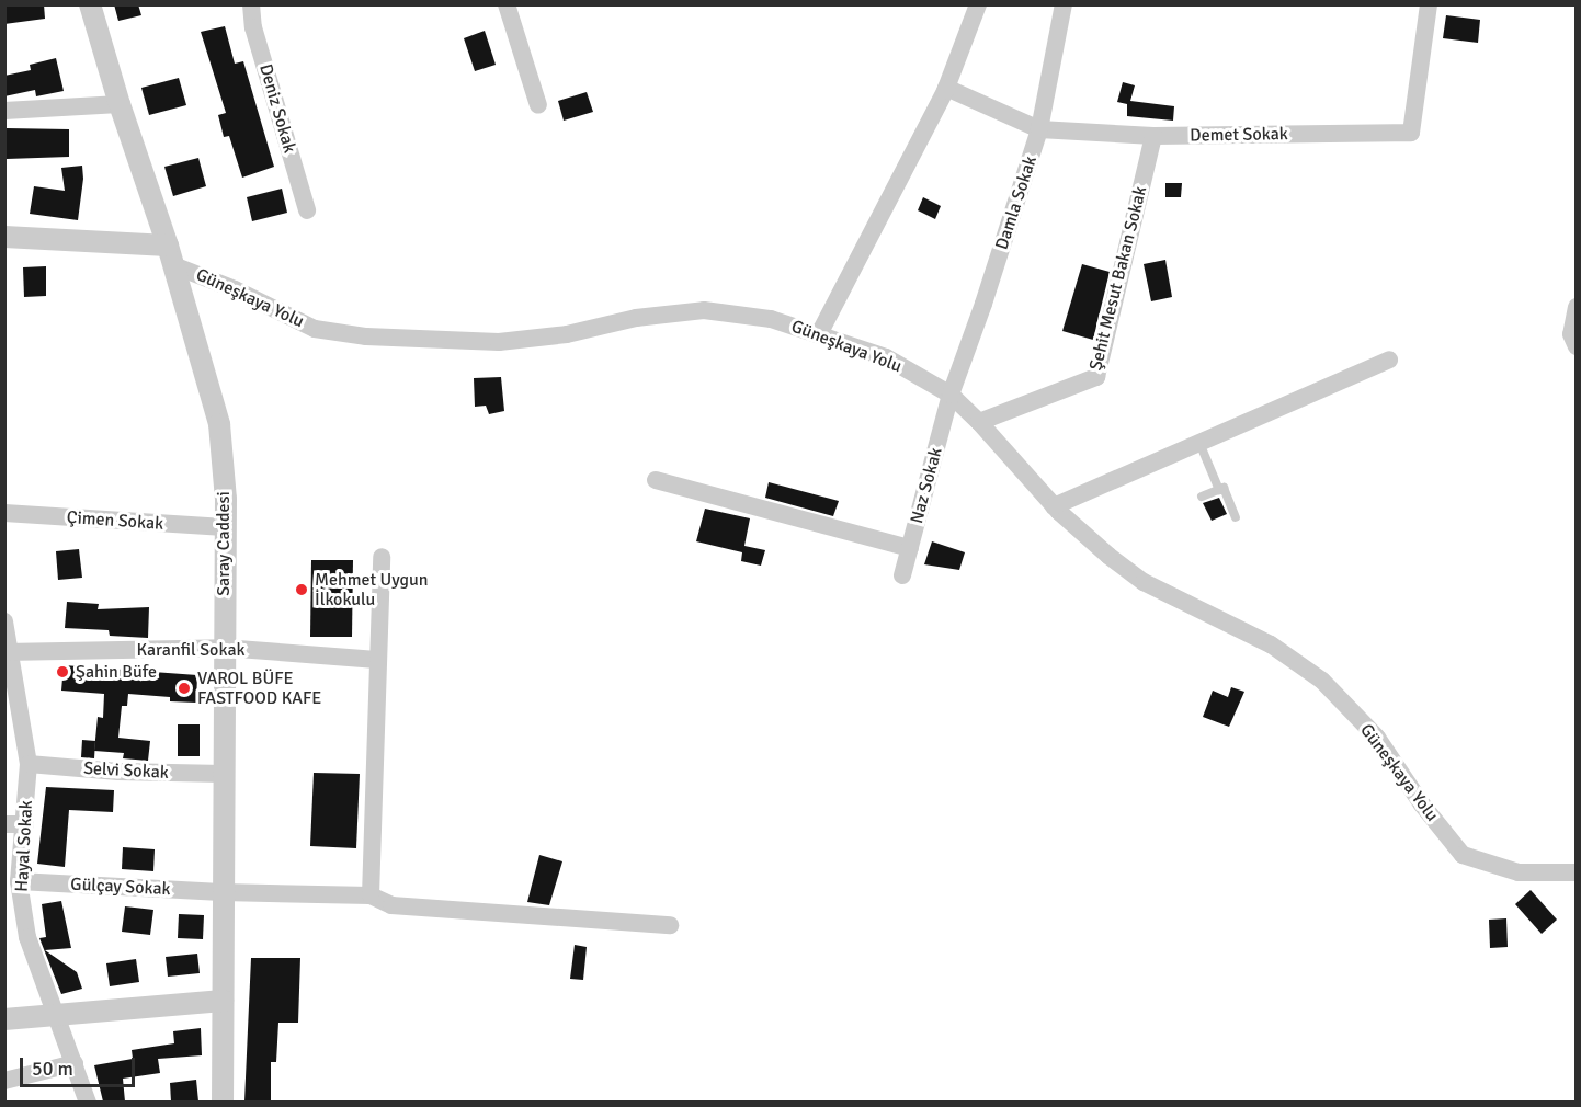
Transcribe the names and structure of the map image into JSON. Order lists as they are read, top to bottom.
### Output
{
  "streets": {
    "street": [
      "Deniz Sokak",
      "Demet Sokak",
      "Damla Sokak",
      "Şehit Mesut Bakan Sokak",
      "Güneşkaya Yolu",
      "Naz Sokak",
      "Çimen Sokak",
      "Saray Caddesi",
      "Karanfil Sokak",
      "Selvi Sokak",
      "Hayal Sokak",
      "Gülçay Sokak"
    ]
  },
  "crossings": [
    ["Demet Sokak", "Damla Sokak"],
    ["Demet Sokak", "Şehit Mesut Bakan Sokak"],
    ["Damla Sokak", "Güneşkaya Yolu"],
    ["Damla Sokak", "Naz Sokak"],
    ["Şehit Mesut Bakan Sokak", "Güneşkaya Yolu"],
    ["Güneşkaya Yolu", "Naz Sokak"],
    ["Güneşkaya Yolu", "Saray Caddesi"],
    ["Çimen Sokak", "Saray Caddesi"],
    ["Saray Caddesi", "Karanfil Sokak"],
    ["Saray Caddesi", "Selvi Sokak"],
    ["Saray Caddesi", "Gülçay Sokak"],
    ["Karanfil Sokak", "Hayal Sokak"],
    ["Selvi Sokak", "Hayal Sokak"],
    ["Hayal Sokak", "Gülçay Sokak"]
  ],
  "places": ["Mehmet Uygun İlkokulu", "Şahin Büfe", "VAROL BÜFE FASTFOOD KAFE"],
  "scale_bar": "50 m"
}
